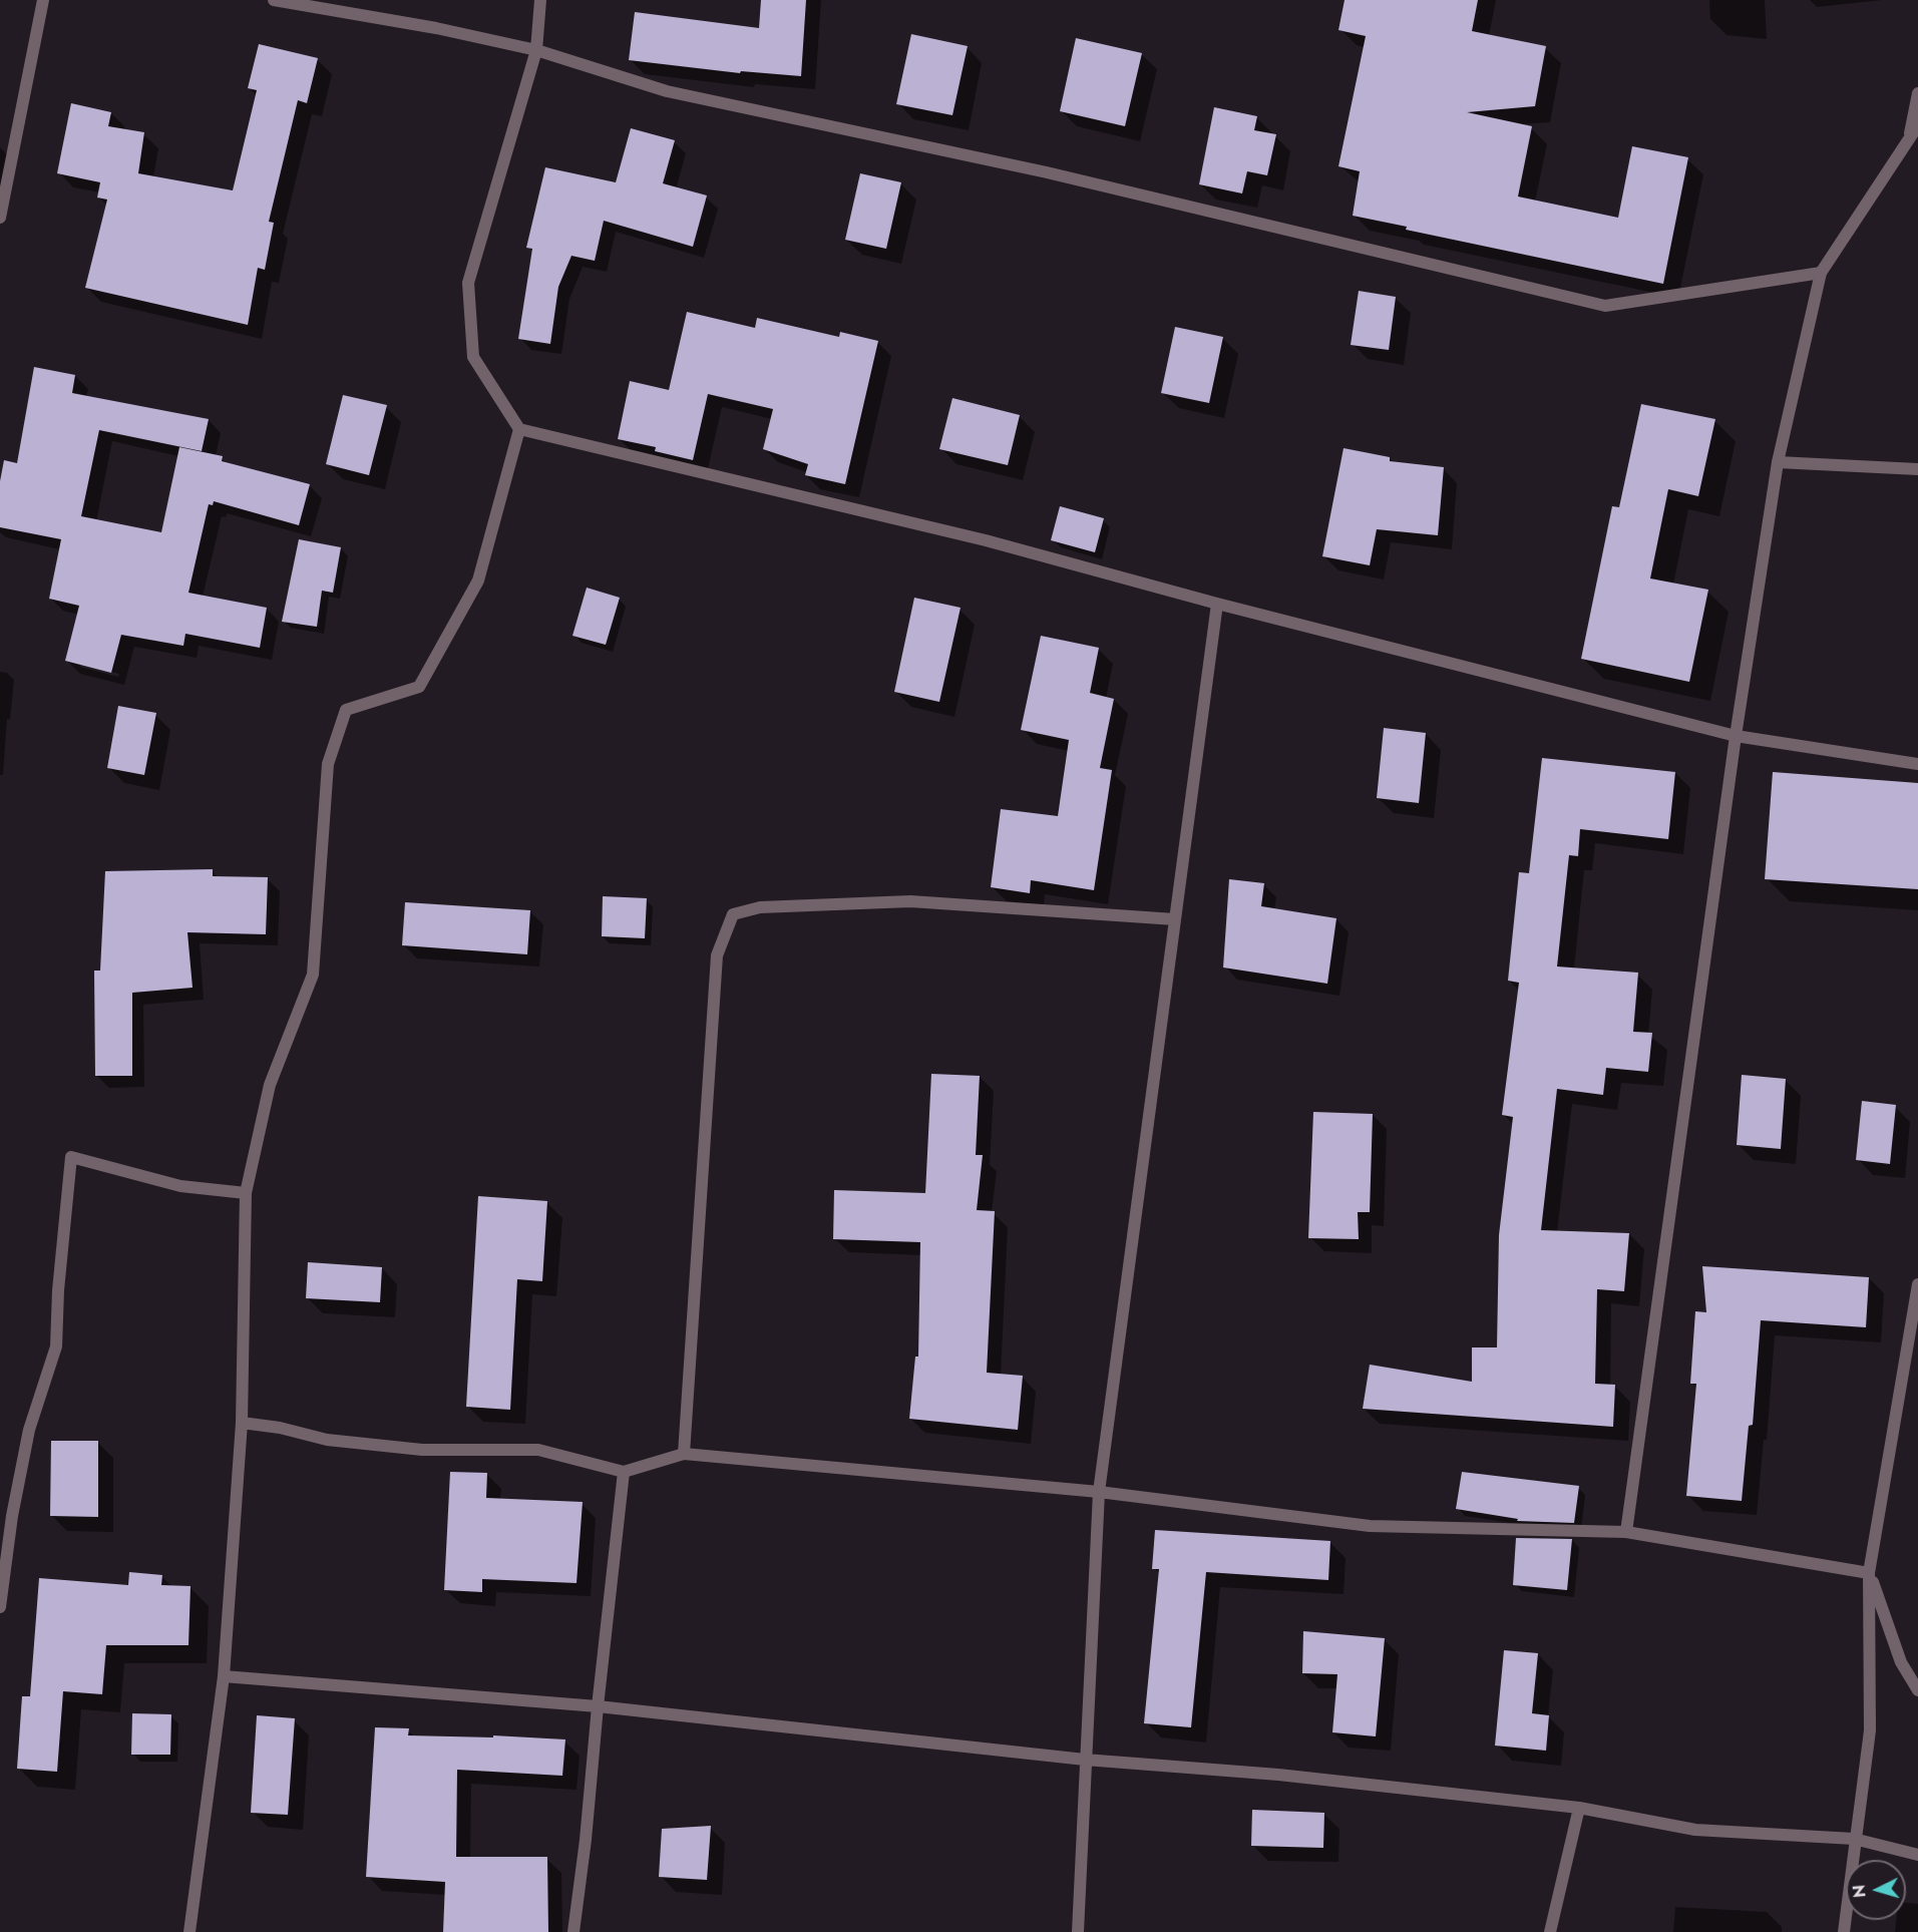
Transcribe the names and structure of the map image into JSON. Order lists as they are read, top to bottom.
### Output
{
  "north": "left"
}
